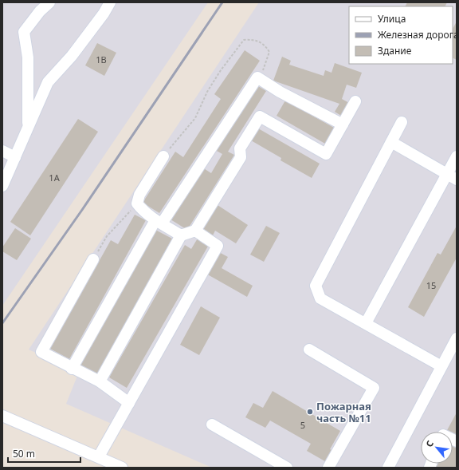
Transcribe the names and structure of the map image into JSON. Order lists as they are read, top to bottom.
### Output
{
  "places": ["Пожарная часть №11"],
  "house_numbers": [
    "1В",
    "1А",
    "15",
    "5"
  ],
  "legend": ["Улица", "Железная дорога", "Здание"],
  "scale_bar": "50 m",
  "north": "top left"
}
